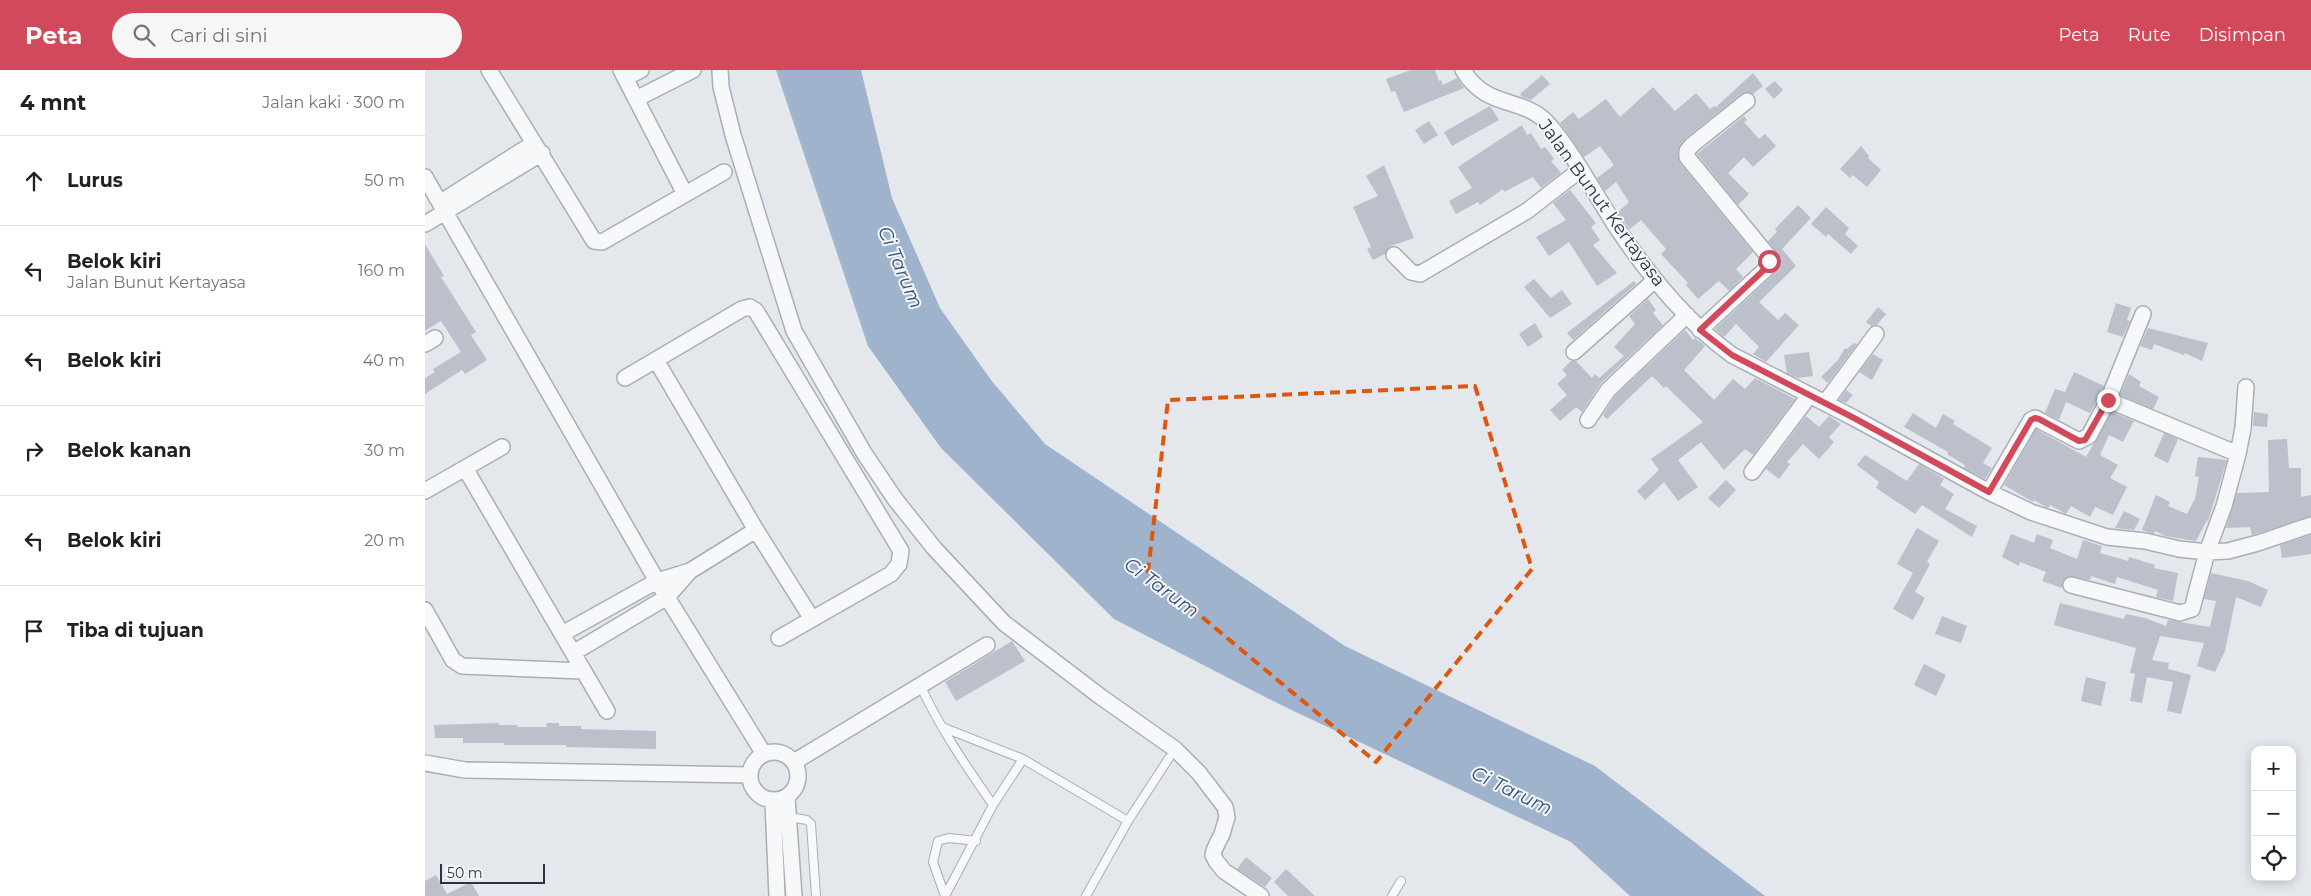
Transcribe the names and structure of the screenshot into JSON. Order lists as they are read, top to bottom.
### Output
{
  "streets": {
    "street": ["Jalan Bunut Kertayasa"]
  },
  "water": ["Ci Tarum"],
  "scale_bar": "50 m",
  "page": {
    "header": "Peta",
    "search": "Cari di sini",
    "nav": ["Peta", "Rute", "Disimpan"],
    "heading": ["4 mnt", "Jalan kaki · 300 m"],
    "list": [
      ["Lurus", "50 m"],
      ["Belok kiri", "Jalan Bunut Kertayasa", "160 m"],
      ["Belok kiri", "40 m"],
      ["Belok kanan", "30 m"],
      ["Belok kiri", "20 m"],
      "Tiba di tujuan"
    ],
    "map_buttons": ["+", "−"],
    "scale": "50 m"
  }
}
